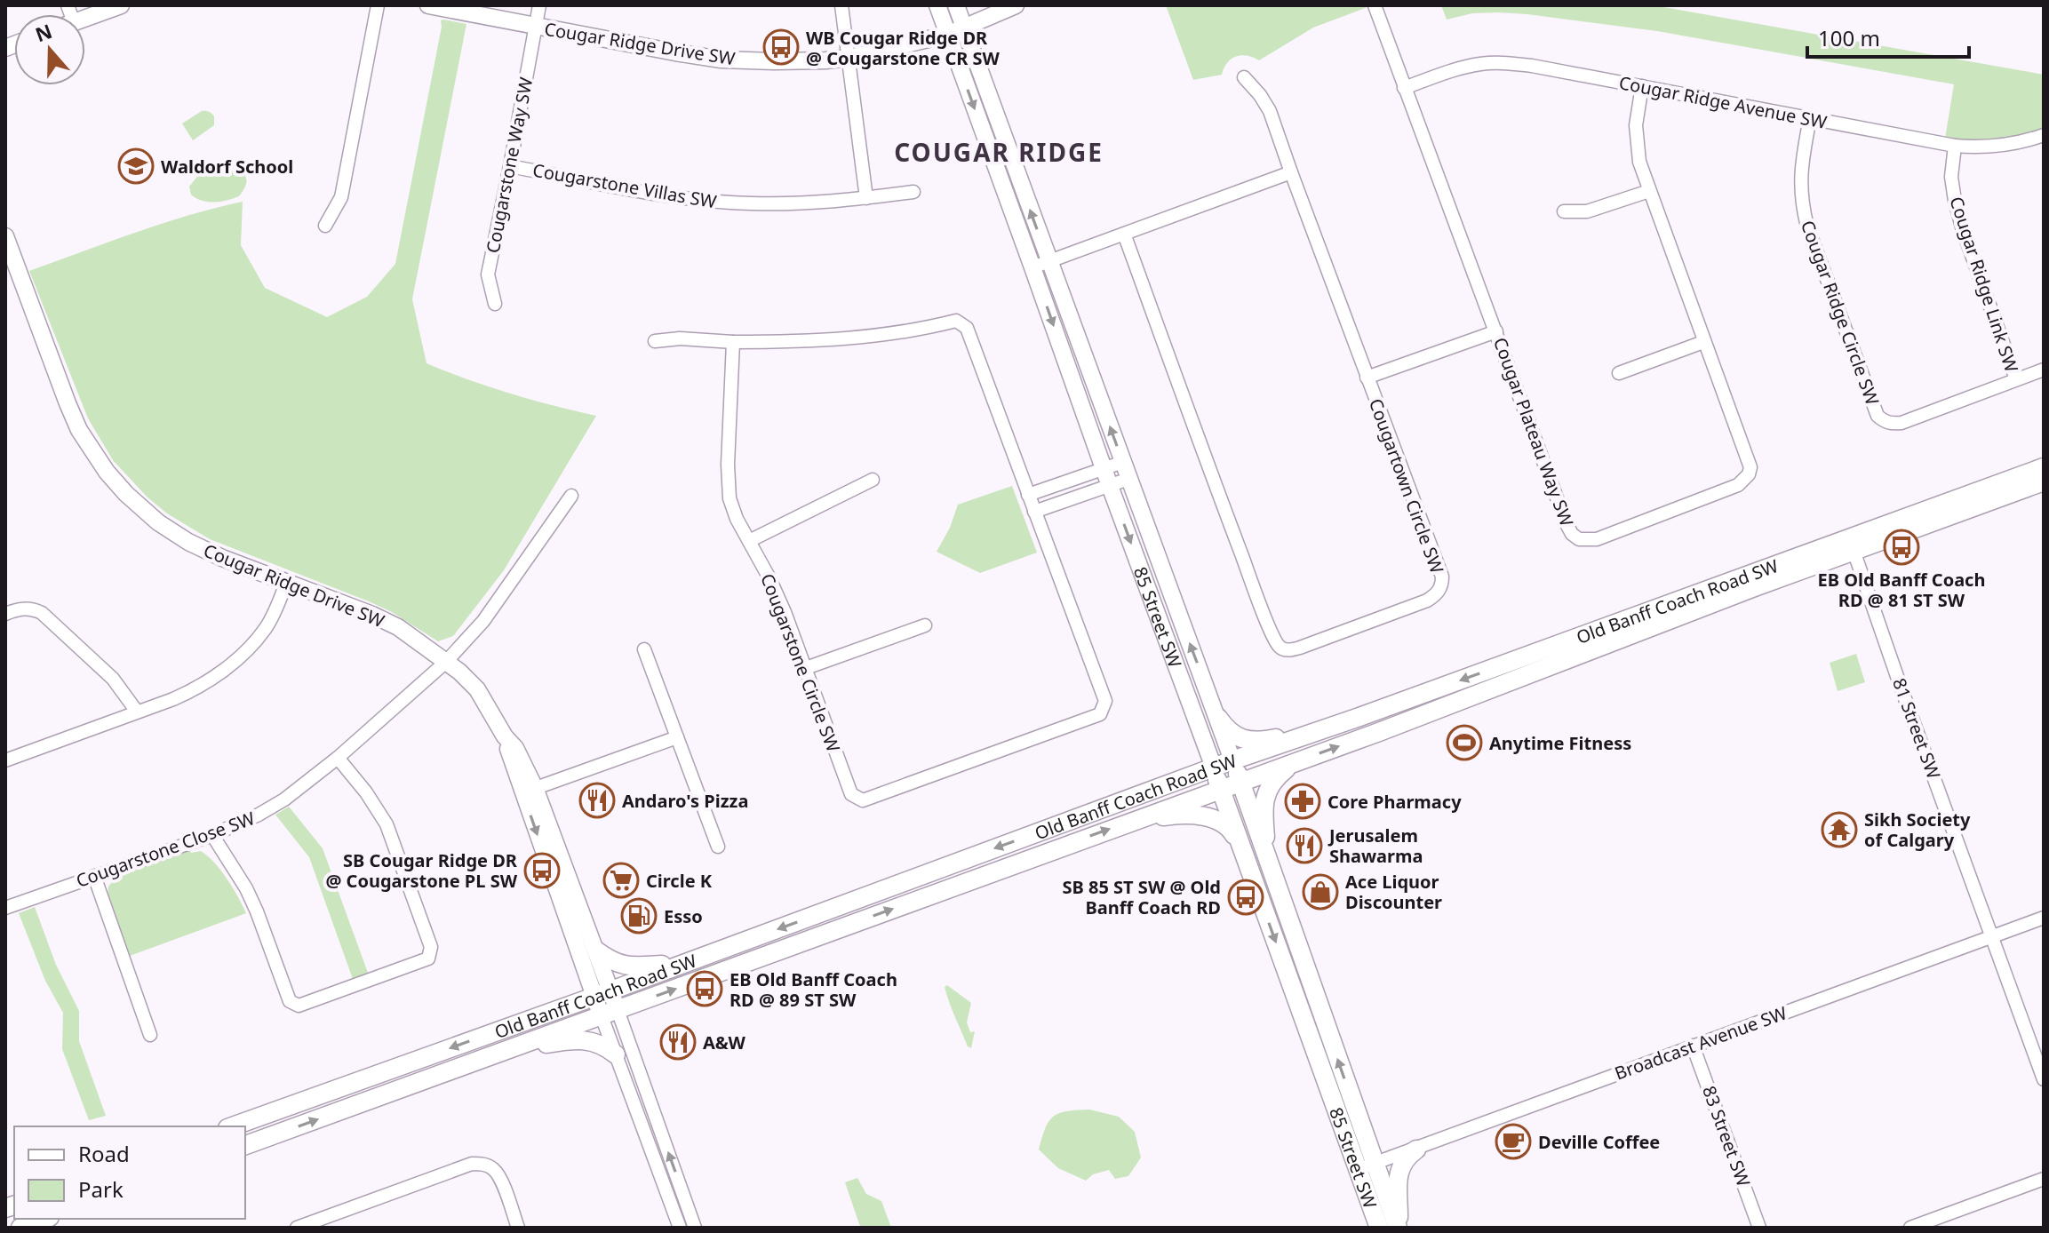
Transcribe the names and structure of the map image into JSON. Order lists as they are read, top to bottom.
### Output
{
  "streets": {
    "main road": ["Old Banff Coach Road SW", "85 Street SW"],
    "street": [
      "Cougar Ridge Drive SW",
      "Cougar Ridge Avenue SW",
      "Cougarstone Way SW",
      "Cougarstone Villas SW",
      "Cougar Ridge Link SW",
      "Cougar Ridge Circle SW",
      "Cougar Plateau Way SW",
      "Cougartown Circle SW",
      "Cougarstone Circle SW",
      "81 Street SW",
      "Cougarstone Close SW",
      "Broadcast Avenue SW",
      "83 Street SW"
    ]
  },
  "crossings": [
    ["Cougar Ridge Drive SW", "Cougarstone Way SW"],
    ["Cougar Ridge Drive SW", "Old Banff Coach Road SW"],
    ["Cougar Ridge Drive SW", "85 Street SW"],
    ["Cougar Ridge Drive SW", "Cougarstone Close SW"],
    ["Cougar Ridge Avenue SW", "Cougar Ridge Link SW"],
    ["Cougar Ridge Avenue SW", "Cougar Ridge Circle SW"],
    ["Cougar Ridge Avenue SW", "Cougar Plateau Way SW"],
    ["Cougarstone Way SW", "Cougarstone Villas SW"],
    ["Cougar Ridge Link SW", "Cougar Ridge Circle SW"],
    ["Old Banff Coach Road SW", "85 Street SW"],
    ["Old Banff Coach Road SW", "81 Street SW"],
    ["85 Street SW", "Broadcast Avenue SW"],
    ["81 Street SW", "Broadcast Avenue SW"],
    ["Broadcast Avenue SW", "83 Street SW"]
  ],
  "districts": ["COUGAR RIDGE"],
  "places": {
    "bus stop": [
      "WB Cougar Ridge DR @ Cougarstone CR SW",
      "EB Old Banff Coach RD @ 81 ST SW",
      "SB Cougar Ridge DR @ Cougarstone PL SW",
      "SB 85 ST SW @ Old Banff Coach RD",
      "EB Old Banff Coach RD @ 89 ST SW"
    ],
    "school or university": ["Waldorf School"],
    "sports": ["Anytime Fitness"],
    "restaurant": ["Andaro's Pizza", "Jerusalem Shawarma", "A&W"],
    "pharmacy": ["Core Pharmacy"],
    "temple": ["Sikh Society of Calgary"],
    "supermarket": ["Circle K"],
    "shop": ["Ace Liquor Discounter"],
    "fuel station": ["Esso"],
    "cafe": ["Deville Coffee"]
  },
  "legend": ["Road", "Park"],
  "scale_bar": "100 m",
  "north": "top"
}
